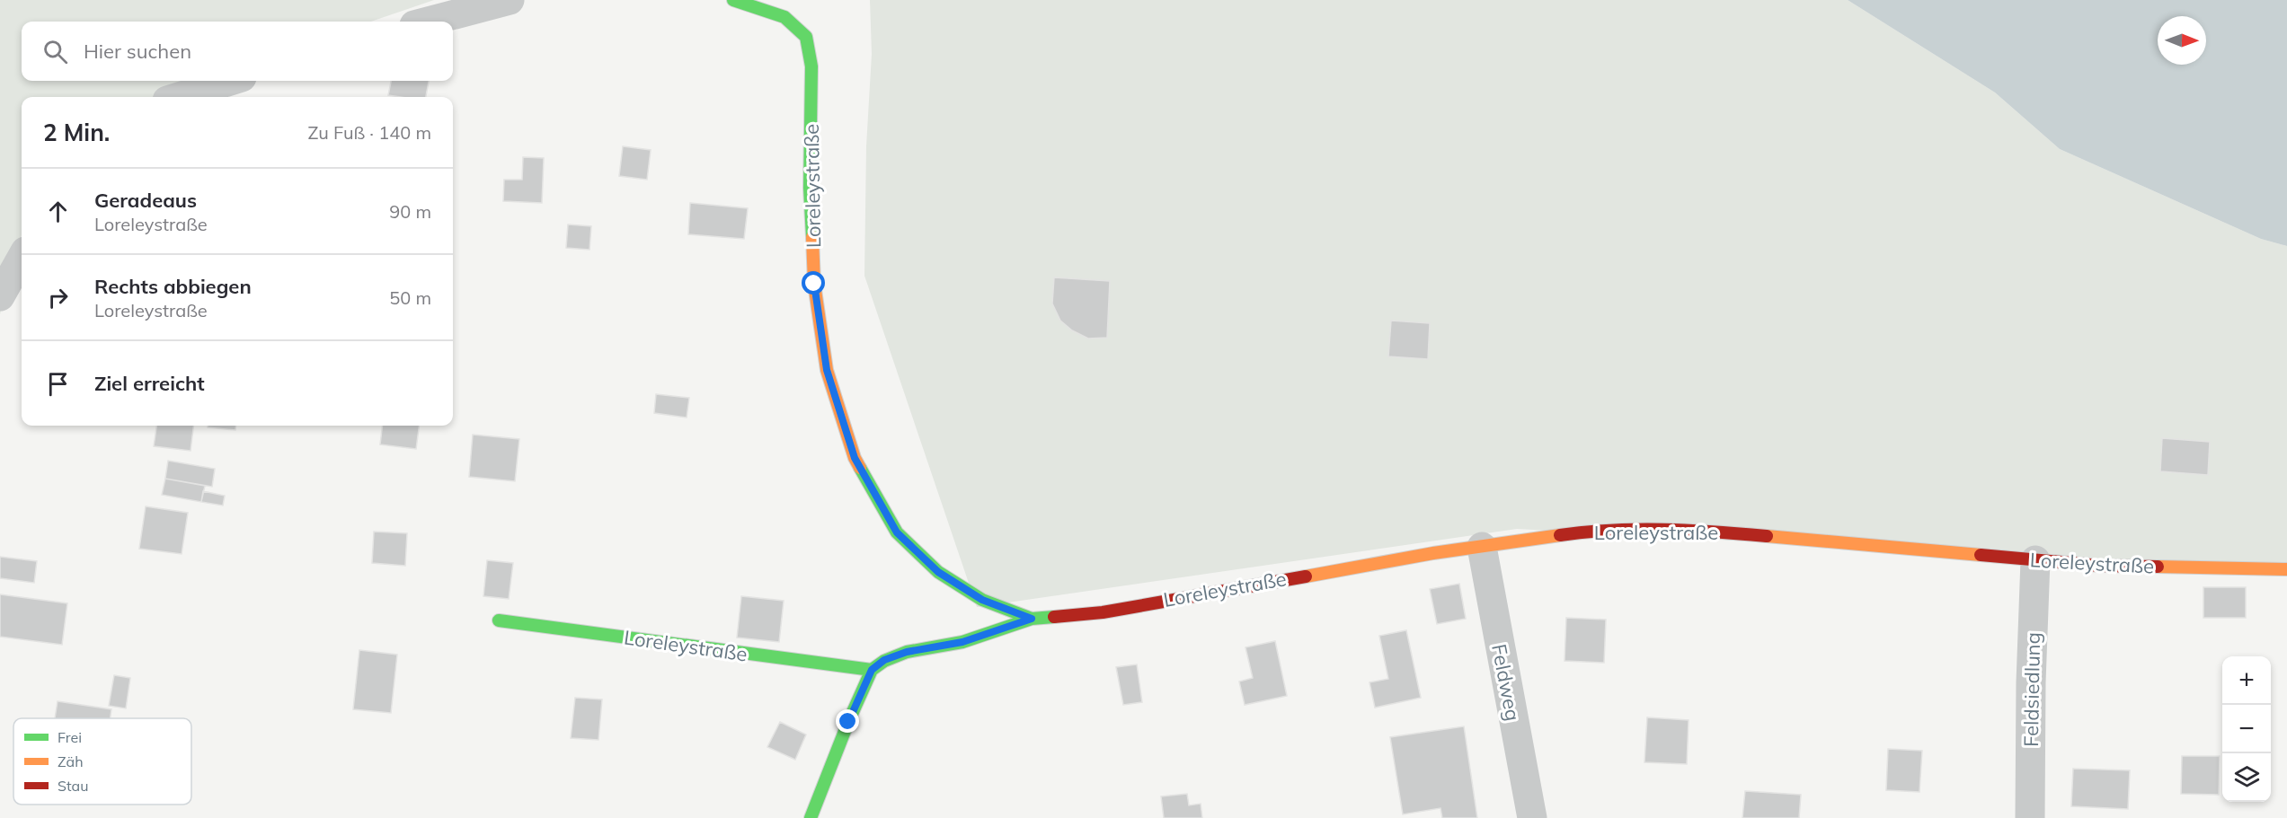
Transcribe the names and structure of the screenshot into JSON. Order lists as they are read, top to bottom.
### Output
{
  "streets": {
    "street": ["Loreleystraße", "Feldweg", "Feldsiedlung"]
  },
  "crossings": [
    ["Loreleystraße", "Feldweg"],
    ["Loreleystraße", "Feldsiedlung"]
  ],
  "legend": ["Frei", "Zäh", "Stau"],
  "north": "right",
  "page": {
    "search": "Hier suchen",
    "heading": ["2 Min.", "Zu Fuß · 140 m"],
    "list": [
      ["Geradeaus", "Loreleystraße", "90 m"],
      ["Rechts abbiegen", "Loreleystraße", "50 m"],
      "Ziel erreicht"
    ],
    "map_buttons": ["+", "−"]
  }
}
